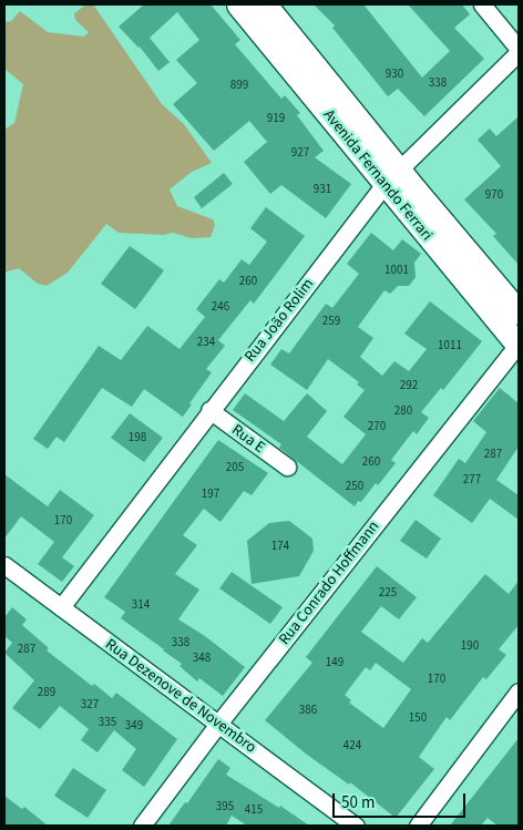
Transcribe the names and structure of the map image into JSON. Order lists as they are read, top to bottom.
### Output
{
  "streets": {
    "main road": ["Avenida Fernando Ferrari"],
    "street": [
      "Rua João Rolim",
      "Rua E",
      "Rua Conrado Hoffmann",
      "Rua Dezenove de Novembro"
    ]
  },
  "crossings": [
    ["Avenida Fernando Ferrari", "Rua João Rolim"],
    ["Avenida Fernando Ferrari", "Rua Conrado Hoffmann"],
    ["Rua João Rolim", "Rua E"],
    ["Rua João Rolim", "Rua Dezenove de Novembro"],
    ["Rua Conrado Hoffmann", "Rua Dezenove de Novembro"]
  ],
  "house_numbers": [
    "930",
    "338",
    "899",
    "919",
    "927",
    "931",
    "970",
    "1001",
    "260",
    "246",
    "259",
    "234",
    "1011",
    "292",
    "280",
    "270",
    "198",
    "287",
    "260",
    "205",
    "277",
    "250",
    "197",
    "170",
    "174",
    "225",
    "314",
    "338",
    "190",
    "287",
    "348",
    "149",
    "170",
    "289",
    "327",
    "386",
    "150",
    "335",
    "349",
    "424",
    "395",
    "415"
  ],
  "scale_bar": "50 m"
}
